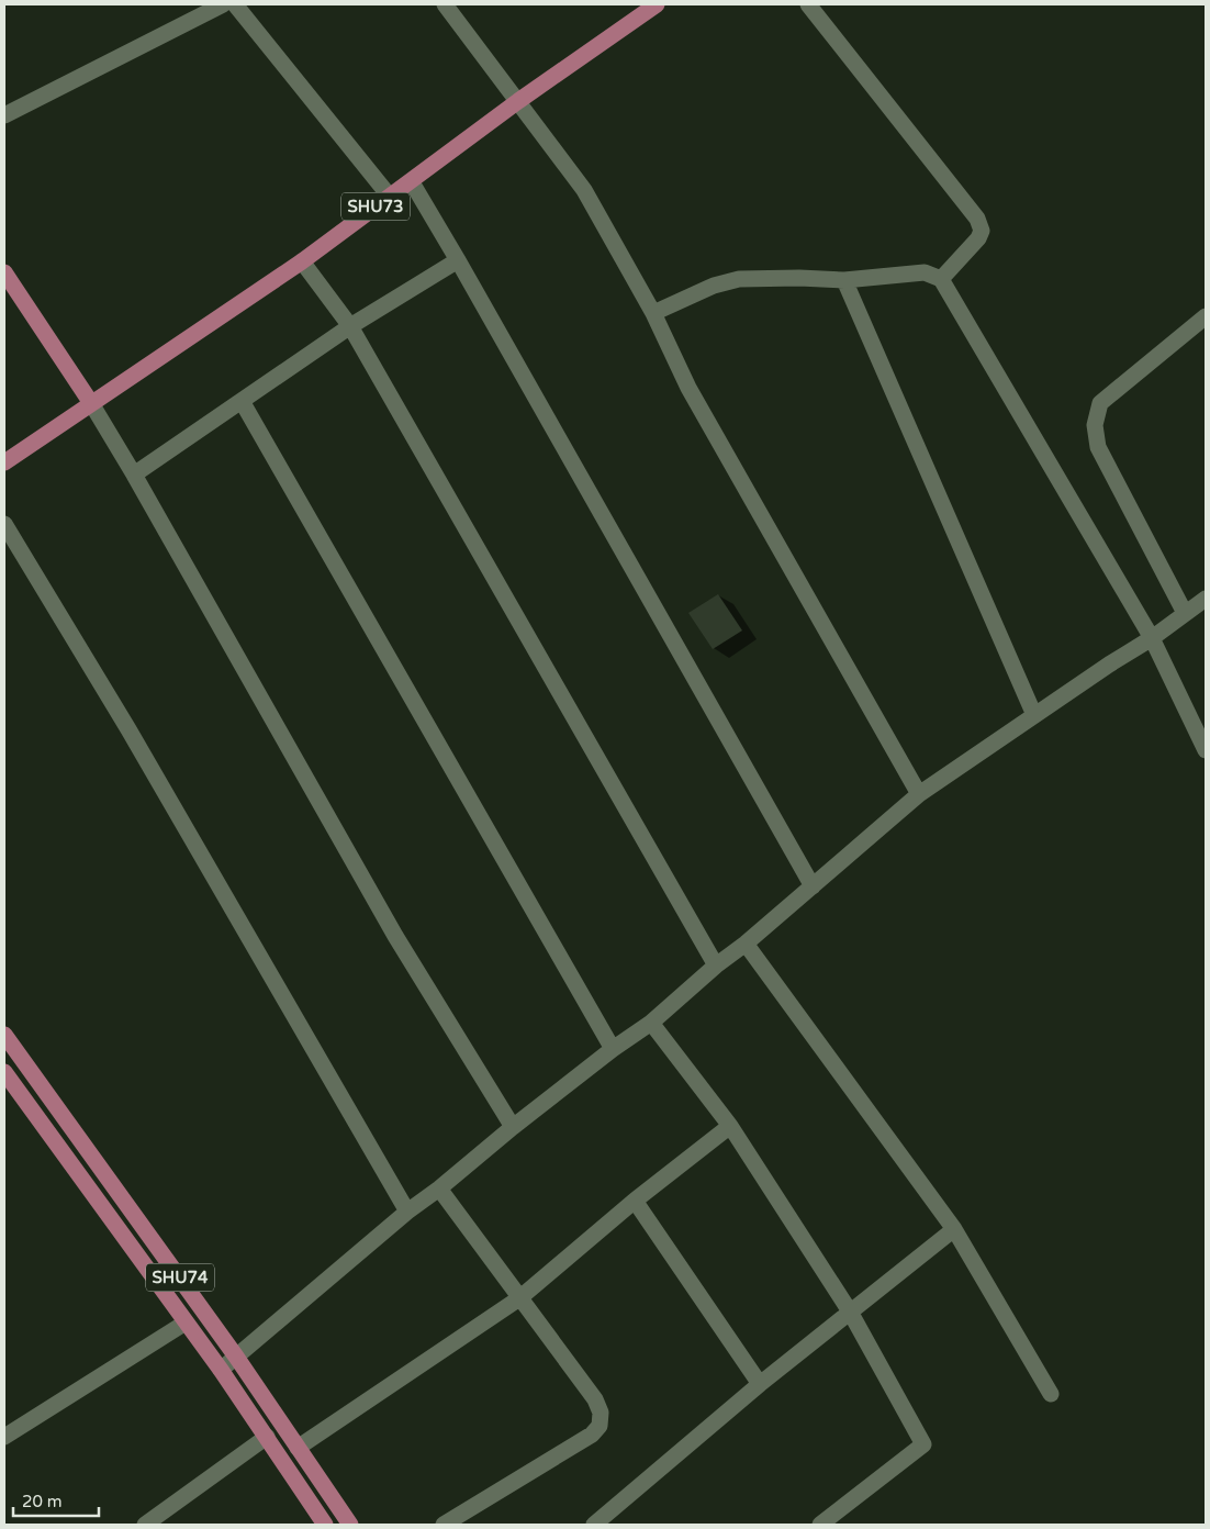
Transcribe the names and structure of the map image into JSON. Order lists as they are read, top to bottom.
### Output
{
  "streets": {
    "main road": ["SHU73", "SHU74"]
  },
  "scale_bar": "20 m"
}
